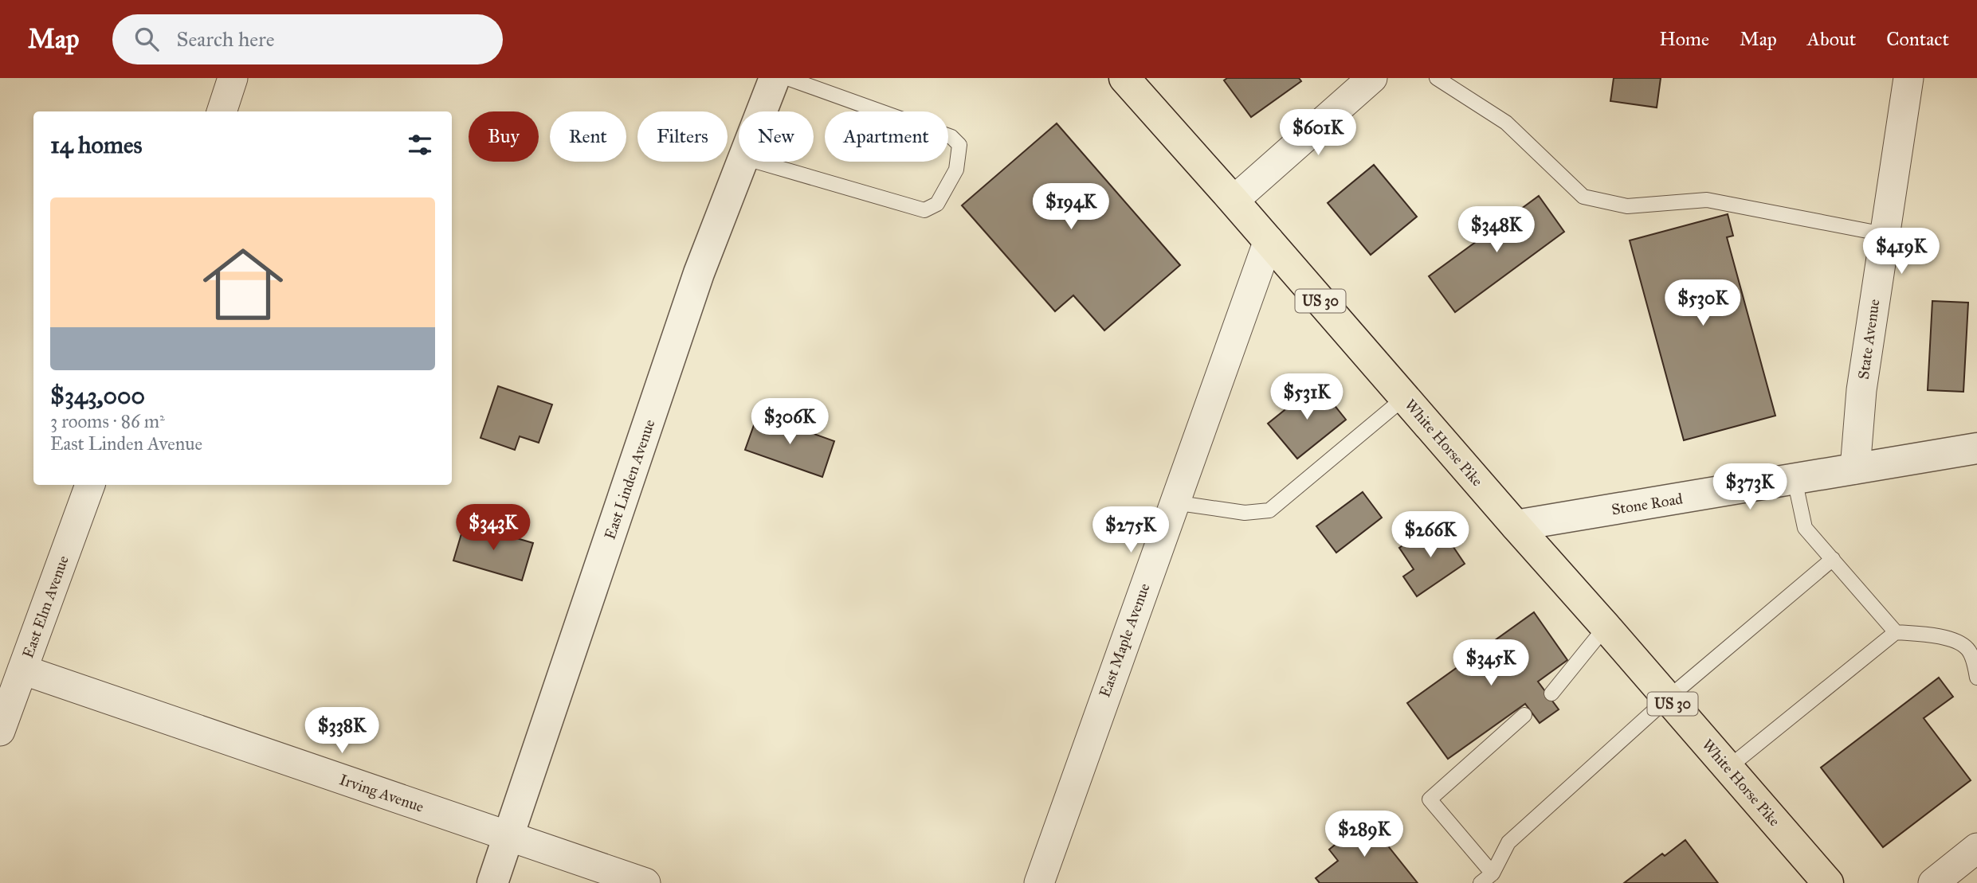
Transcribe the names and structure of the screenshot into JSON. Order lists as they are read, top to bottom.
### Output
{
  "streets": {
    "highway": ["US 30", "White Horse Pike"],
    "street": [
      "State Avenue",
      "East Linden Avenue",
      "Stone Road",
      "East Elm Avenue",
      "East Maple Avenue",
      "Irving Avenue"
    ]
  },
  "crossings": [
    ["State Avenue", "Stone Road"],
    ["White Horse Pike", "Stone Road"],
    ["White Horse Pike", "East Maple Avenue"],
    ["East Linden Avenue", "Irving Avenue"],
    ["East Elm Avenue", "Irving Avenue"]
  ],
  "page": {
    "header": "Map",
    "search": "Search here",
    "nav": [
      "Home",
      "Map",
      "About",
      "Contact"
    ],
    "price": [
      "$601K",
      "$194K",
      "$348K",
      "$419K",
      "$530K",
      "$531K",
      "$306K",
      "$373K",
      "$343K",
      "$275K",
      "$266K",
      "$345K",
      "$338K",
      "$289K"
    ],
    "chip": [
      "Buy",
      "Rent",
      "Filters",
      "New",
      "Apartment"
    ],
    "heading": "14 homes",
    "list": [
      {
        "name": "$343,000",
        "note": "3 rooms · 86 m² · East Linden Avenue"
      }
    ]
  }
}
